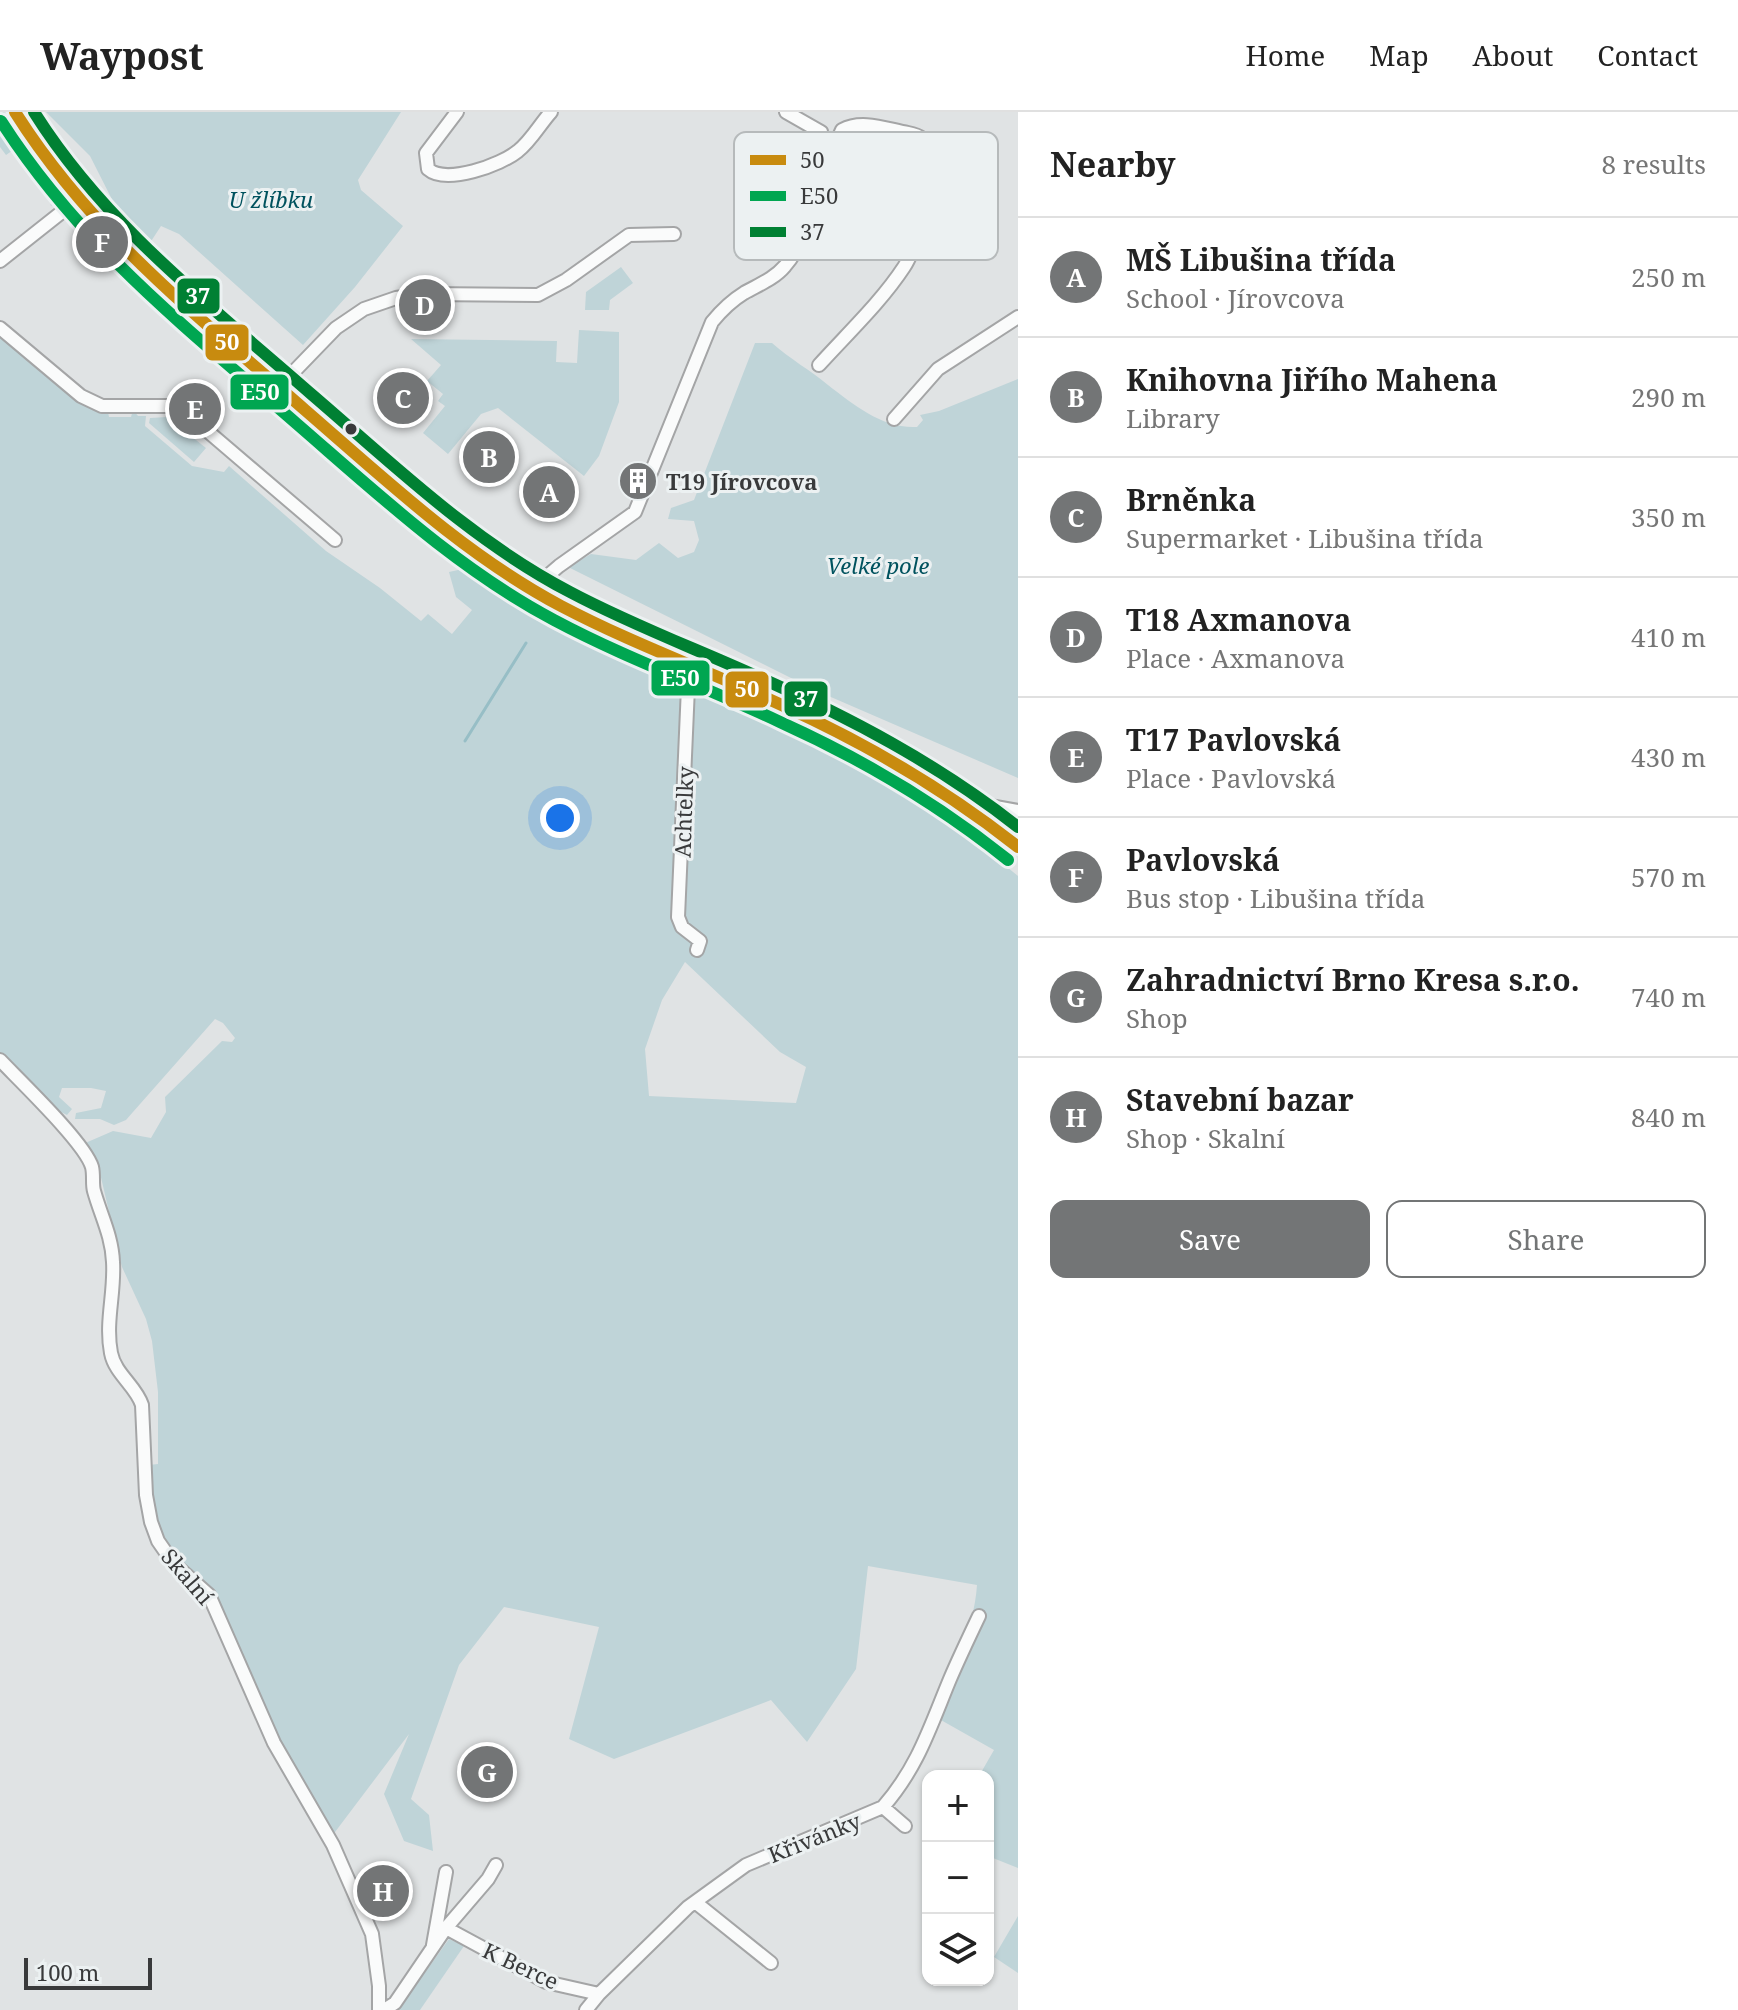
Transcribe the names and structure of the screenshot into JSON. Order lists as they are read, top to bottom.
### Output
{
  "streets": {
    "street": [
      "Achtelky",
      "Skalní",
      "Křivánky",
      "K Berce"
    ]
  },
  "crossings": [
    ["Skalní", "K Berce"],
    ["Křivánky", "K Berce"]
  ],
  "parks": ["U žlíbku", "Velké pole"],
  "places": {
    "building": ["T19 Jírovcova"]
  },
  "lines": ["transit line 50", "transit line 37", "transit line E50"],
  "legend": ["50", "E50", "37"],
  "scale_bar": "100 m",
  "page": {
    "header": "Waypost",
    "nav": [
      "Home",
      "Map",
      "About",
      "Contact"
    ],
    "heading": ["Nearby", "8 results"],
    "pins": [
      "F",
      "D",
      "C",
      "E",
      "B",
      "A",
      "G",
      "H"
    ],
    "list": [
      {
        "mark": "A",
        "name": "MŠ Libušina třída",
        "note": "School · Jírovcova",
        "value": "250 m"
      },
      {
        "mark": "B",
        "name": "Knihovna Jiřího Mahena",
        "note": "Library",
        "value": "290 m"
      },
      {
        "mark": "C",
        "name": "Brněnka",
        "note": "Supermarket · Libušina třída",
        "value": "350 m"
      },
      {
        "mark": "D",
        "name": "T18 Axmanova",
        "note": "Place · Axmanova",
        "value": "410 m"
      },
      {
        "mark": "E",
        "name": "T17 Pavlovská",
        "note": "Place · Pavlovská",
        "value": "430 m"
      },
      {
        "mark": "F",
        "name": "Pavlovská",
        "note": "Bus stop · Libušina třída",
        "value": "570 m"
      },
      {
        "mark": "G",
        "name": "Zahradnictví Brno Kresa s.r.o.",
        "note": "Shop",
        "value": "740 m"
      },
      {
        "mark": "H",
        "name": "Stavební bazar",
        "note": "Shop · Skalní",
        "value": "840 m"
      }
    ],
    "buttons": ["Save", "Share"],
    "map_buttons": ["+", "−"],
    "scale": "100 m"
  }
}
